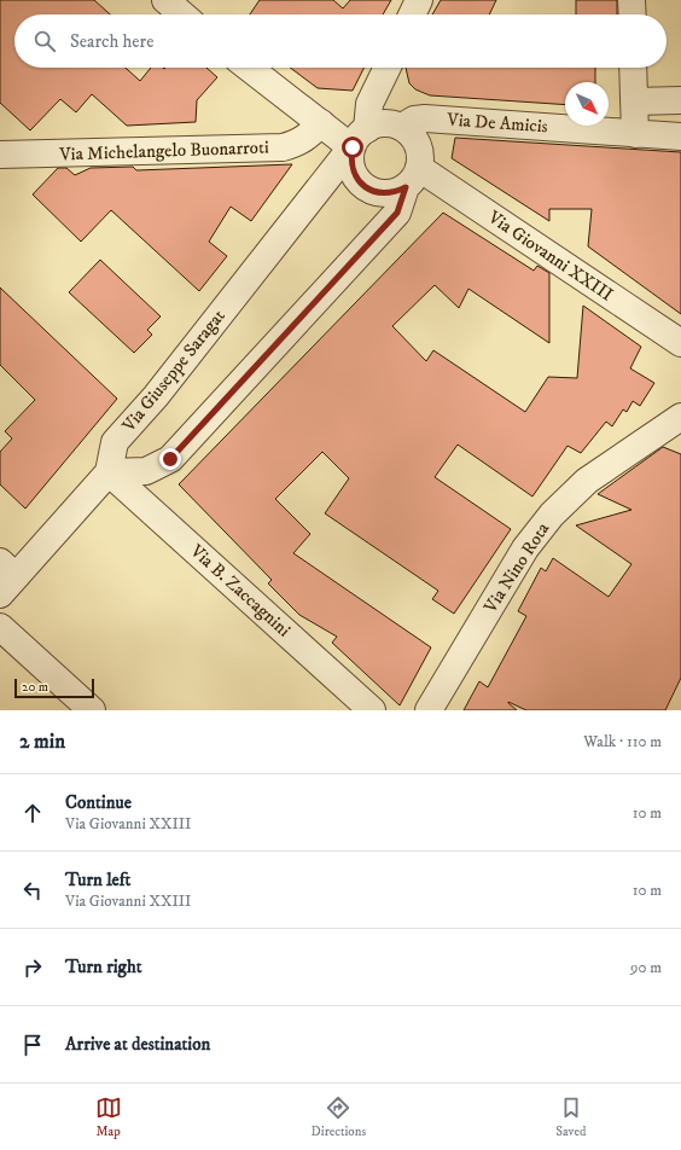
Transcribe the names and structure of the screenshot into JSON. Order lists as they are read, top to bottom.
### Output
{
  "streets": {
    "street": [
      "Via De Amicis",
      "Via Michelangelo Buonarroti",
      "Via Giovanni XXIII",
      "Via Giuseppe Saragat",
      "Via Nino Rota",
      "Via B. Zaccagnini"
    ]
  },
  "crossings": [
    ["Via De Amicis", "Via Giovanni XXIII"],
    ["Via De Amicis", "Via Giuseppe Saragat"],
    ["Via Giovanni XXIII", "Via Giuseppe Saragat"],
    ["Via Giuseppe Saragat", "Via B. Zaccagnini"]
  ],
  "scale_bar": "20 m",
  "north": "bottom right",
  "page": {
    "search": "Search here",
    "scale": "20 m",
    "heading": ["2 min", "Walk · 110 m"],
    "list": [
      ["Continue", "Via Giovanni XXIII", "10 m"],
      ["Turn left", "Via Giovanni XXIII", "10 m"],
      ["Turn right", "90 m"],
      "Arrive at destination"
    ],
    "nav": ["Map", "Directions", "Saved"]
  }
}
